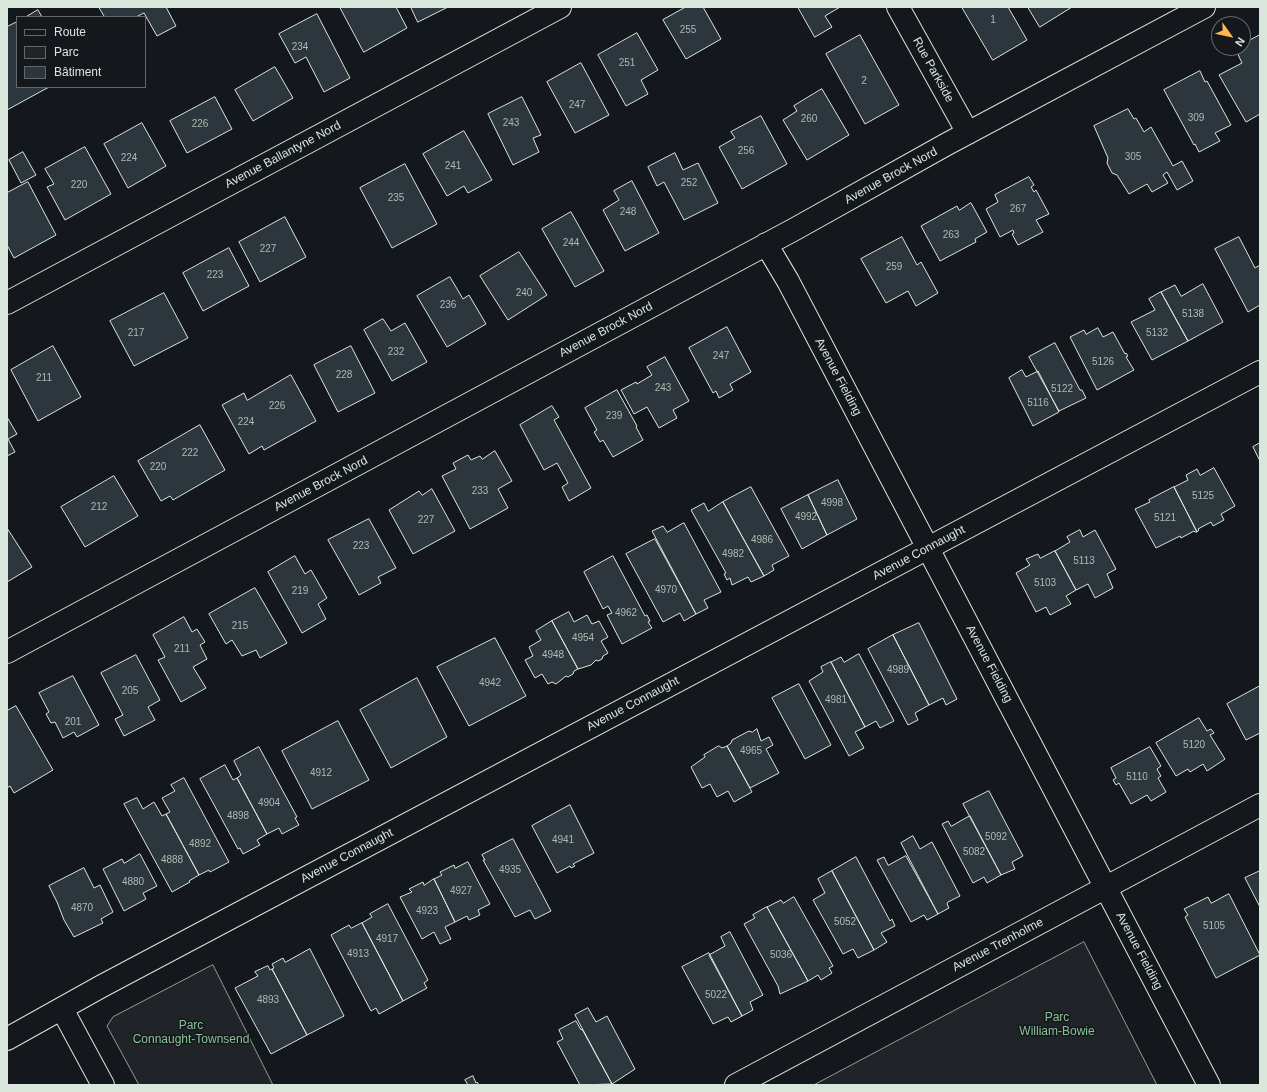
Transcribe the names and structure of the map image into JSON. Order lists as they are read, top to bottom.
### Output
{
  "streets": {
    "street": [
      "Rue Parkside",
      "Avenue Ballantyne Nord",
      "Avenue Brock Nord",
      "Avenue Fielding",
      "Avenue Connaught",
      "Avenue Trenholme"
    ]
  },
  "crossings": [
    ["Rue Parkside", "Avenue Brock Nord"],
    ["Avenue Brock Nord", "Avenue Fielding"],
    ["Avenue Fielding", "Avenue Connaught"],
    ["Avenue Fielding", "Avenue Trenholme"]
  ],
  "parks": ["Parc William-Bowie", "Parc Connaught-Townsend"],
  "house_numbers": [
    "1",
    "255",
    "234",
    "251",
    "2",
    "247",
    "309",
    "260",
    "243",
    "226",
    "256",
    "305",
    "224",
    "241",
    "252",
    "220",
    "235",
    "267",
    "248",
    "263",
    "244",
    "227",
    "259",
    "223",
    "240",
    "236",
    "5138",
    "217",
    "5132",
    "232",
    "247",
    "5126",
    "228",
    "211",
    "243",
    "5122",
    "5116",
    "226",
    "239",
    "224",
    "222",
    "220",
    "233",
    "5125",
    "4998",
    "212",
    "4992",
    "5121",
    "227",
    "4986",
    "223",
    "4982",
    "5113",
    "5103",
    "4970",
    "219",
    "4962",
    "215",
    "4954",
    "211",
    "4948",
    "4989",
    "4942",
    "205",
    "4981",
    "201",
    "5120",
    "4965",
    "4912",
    "5110",
    "4904",
    "4898",
    "5092",
    "4941",
    "4892",
    "5082",
    "4888",
    "4935",
    "4880",
    "4927",
    "4870",
    "4923",
    "5052",
    "5105",
    "4917",
    "4913",
    "5036",
    "5022",
    "4893"
  ],
  "legend": ["Route", "Parc", "Bâtiment"],
  "north": "bottom right"
}
